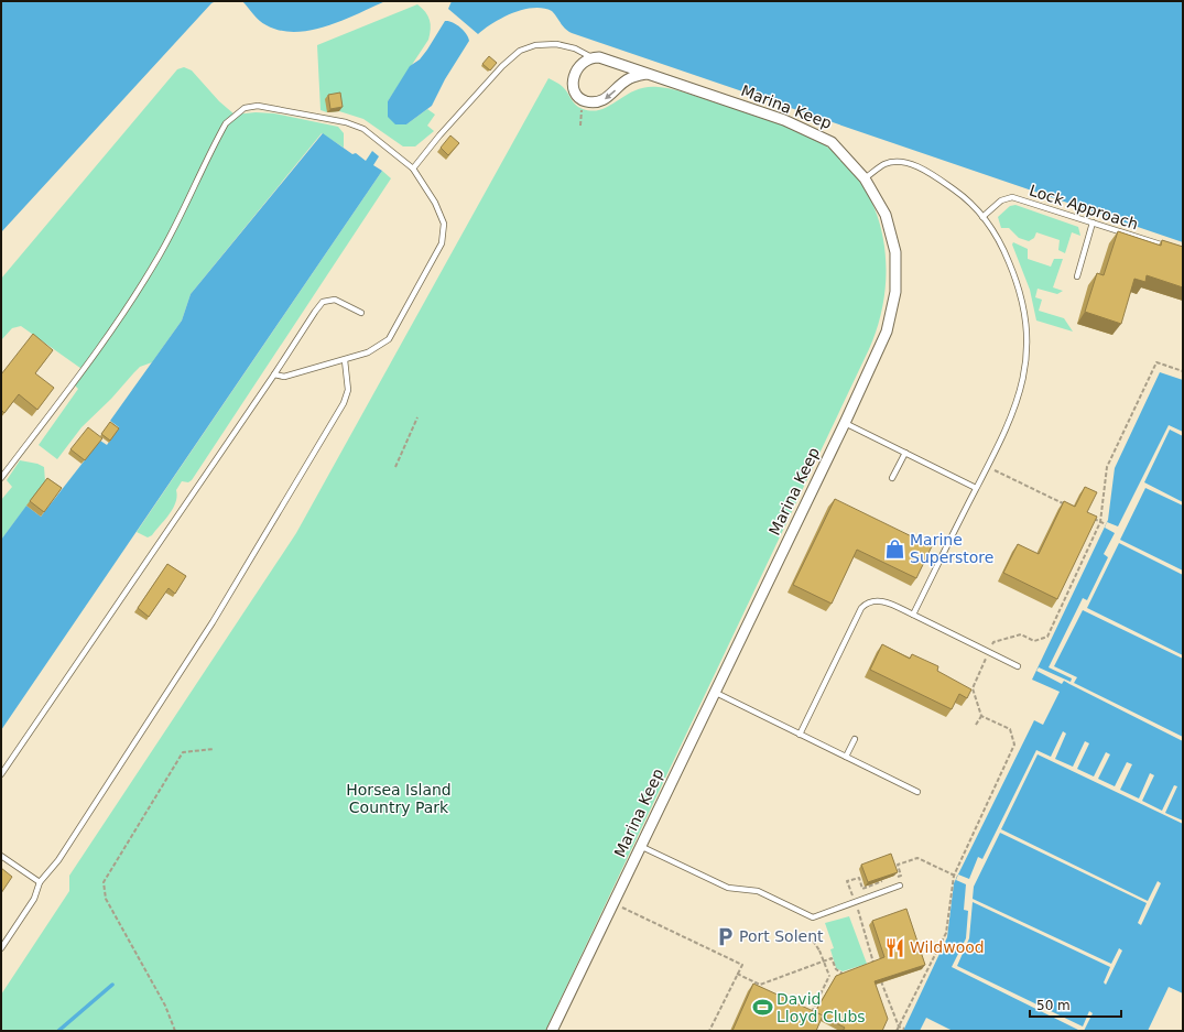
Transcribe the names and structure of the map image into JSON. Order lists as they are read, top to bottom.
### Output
{
  "streets": {
    "street": ["Marina Keep"],
    "lane": ["Lock Approach"]
  },
  "parks": ["Horsea Island Country Park"],
  "places": {
    "shop": ["Marine Superstore"],
    "parking": ["Port Solent"],
    "restaurant": ["Wildwood"],
    "sports": ["David Lloyd Clubs"]
  },
  "scale_bar": "50 m"
}
